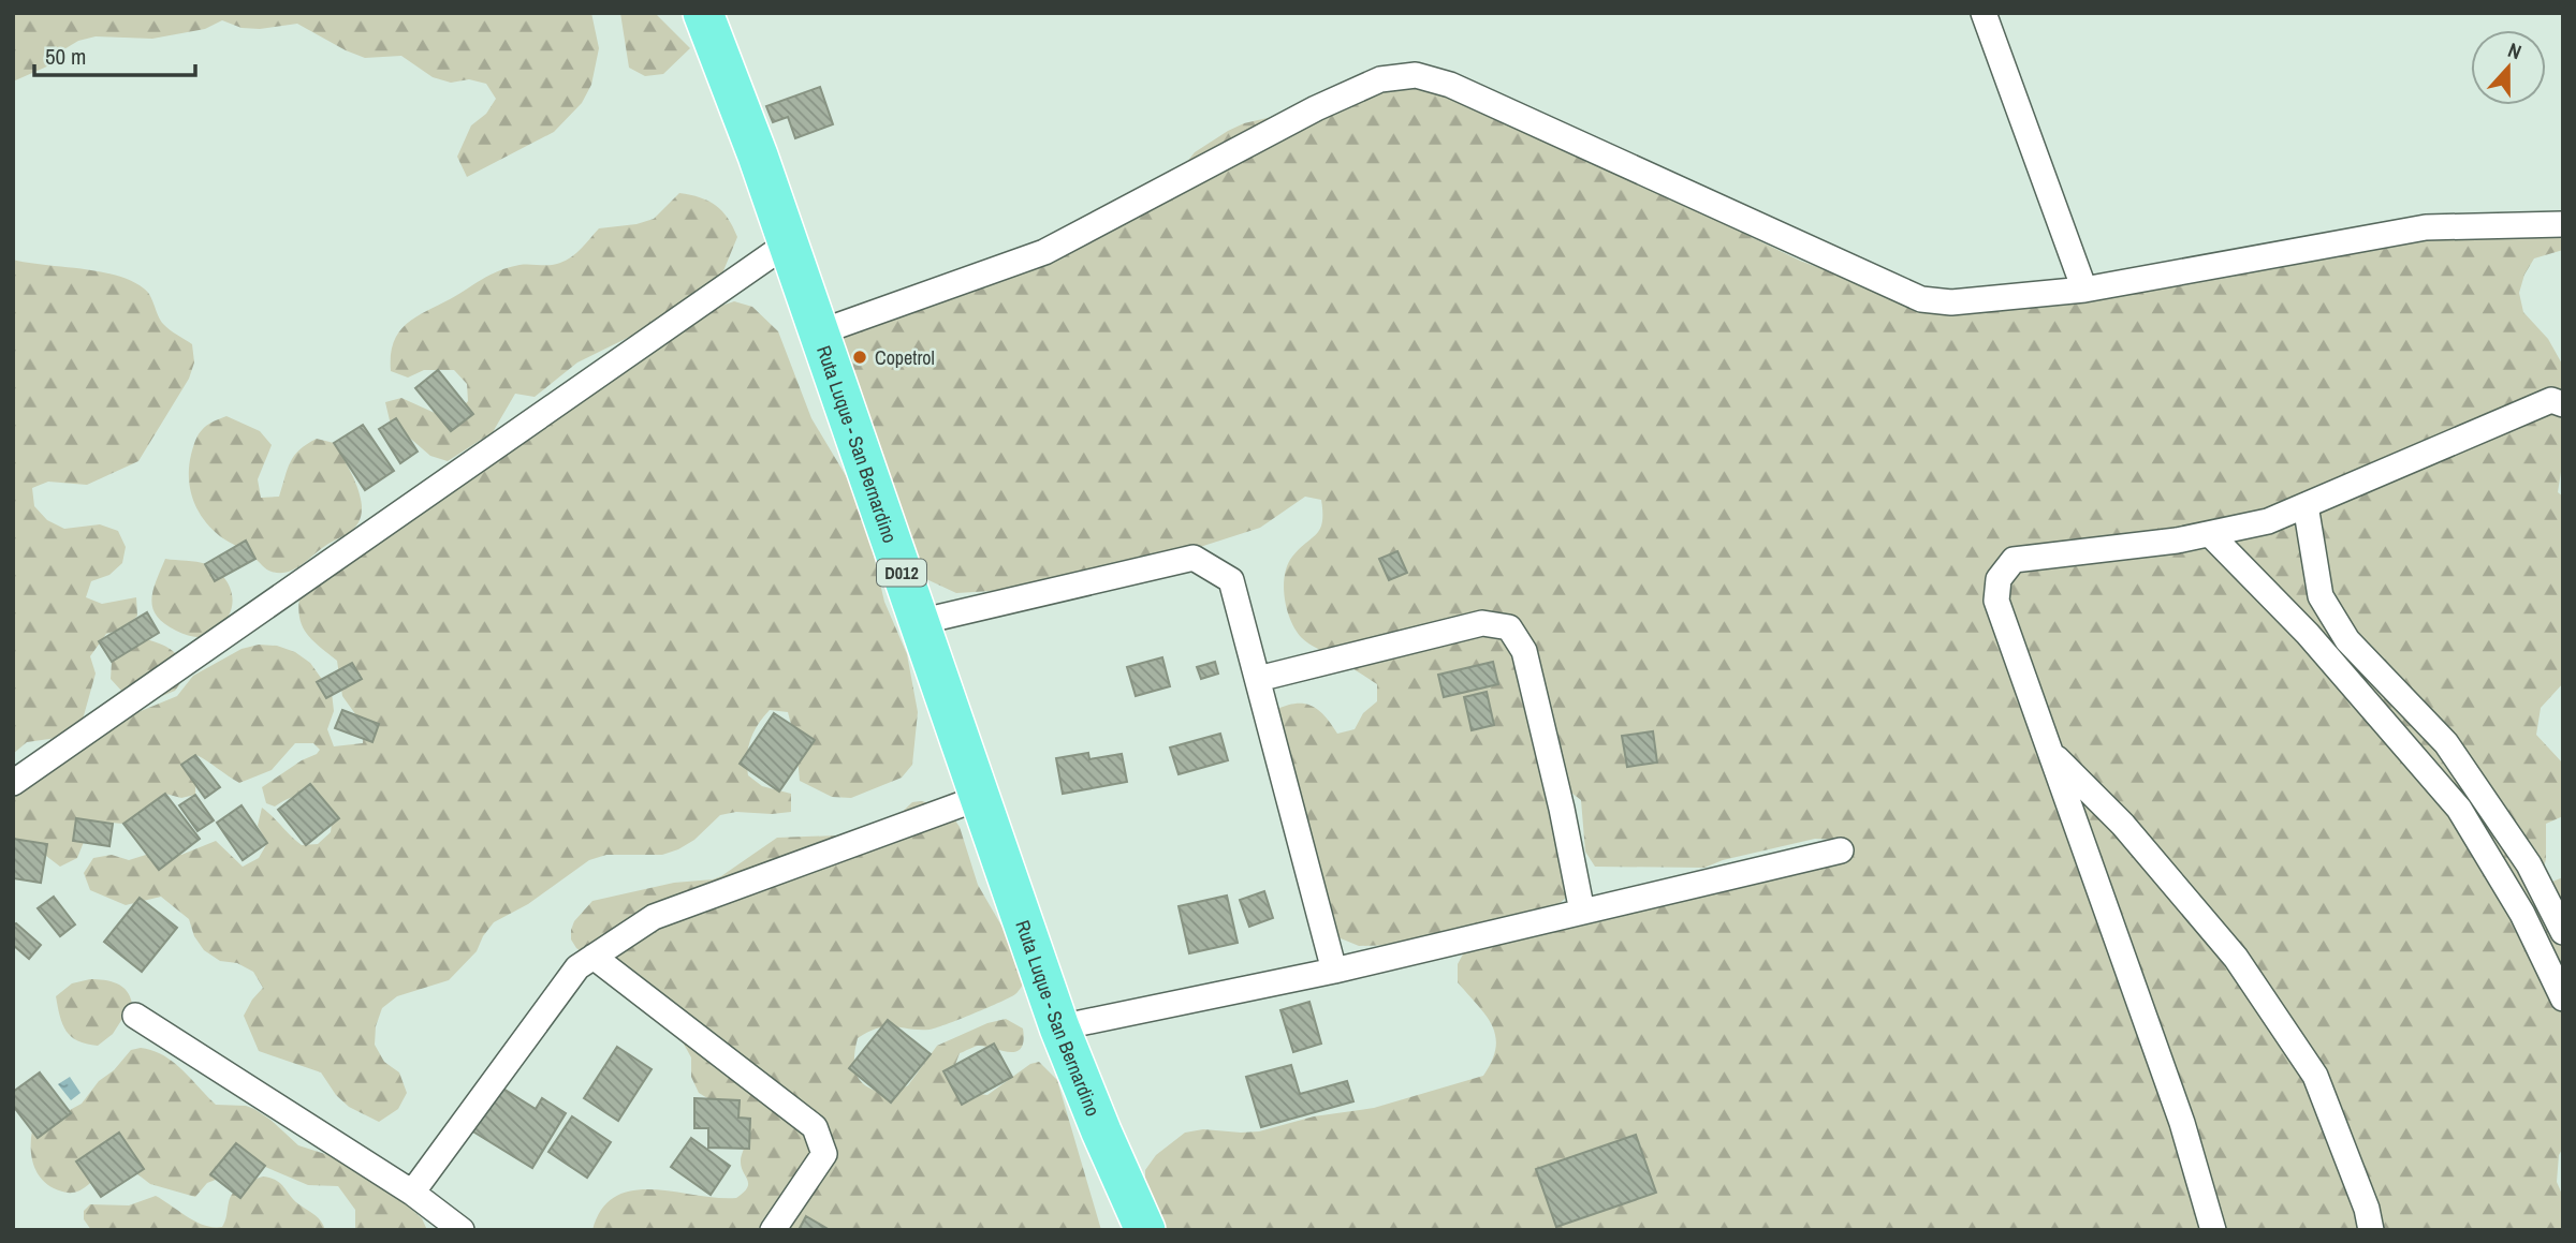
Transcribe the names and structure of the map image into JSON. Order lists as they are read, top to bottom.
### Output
{
  "streets": {
    "main road": ["Ruta Luque - San Bernardino", "D012"]
  },
  "crossings": [
    ["Ruta Luque - San Bernardino", "D012"]
  ],
  "places": ["Copetrol"],
  "scale_bar": "50 m",
  "north": "top"
}
